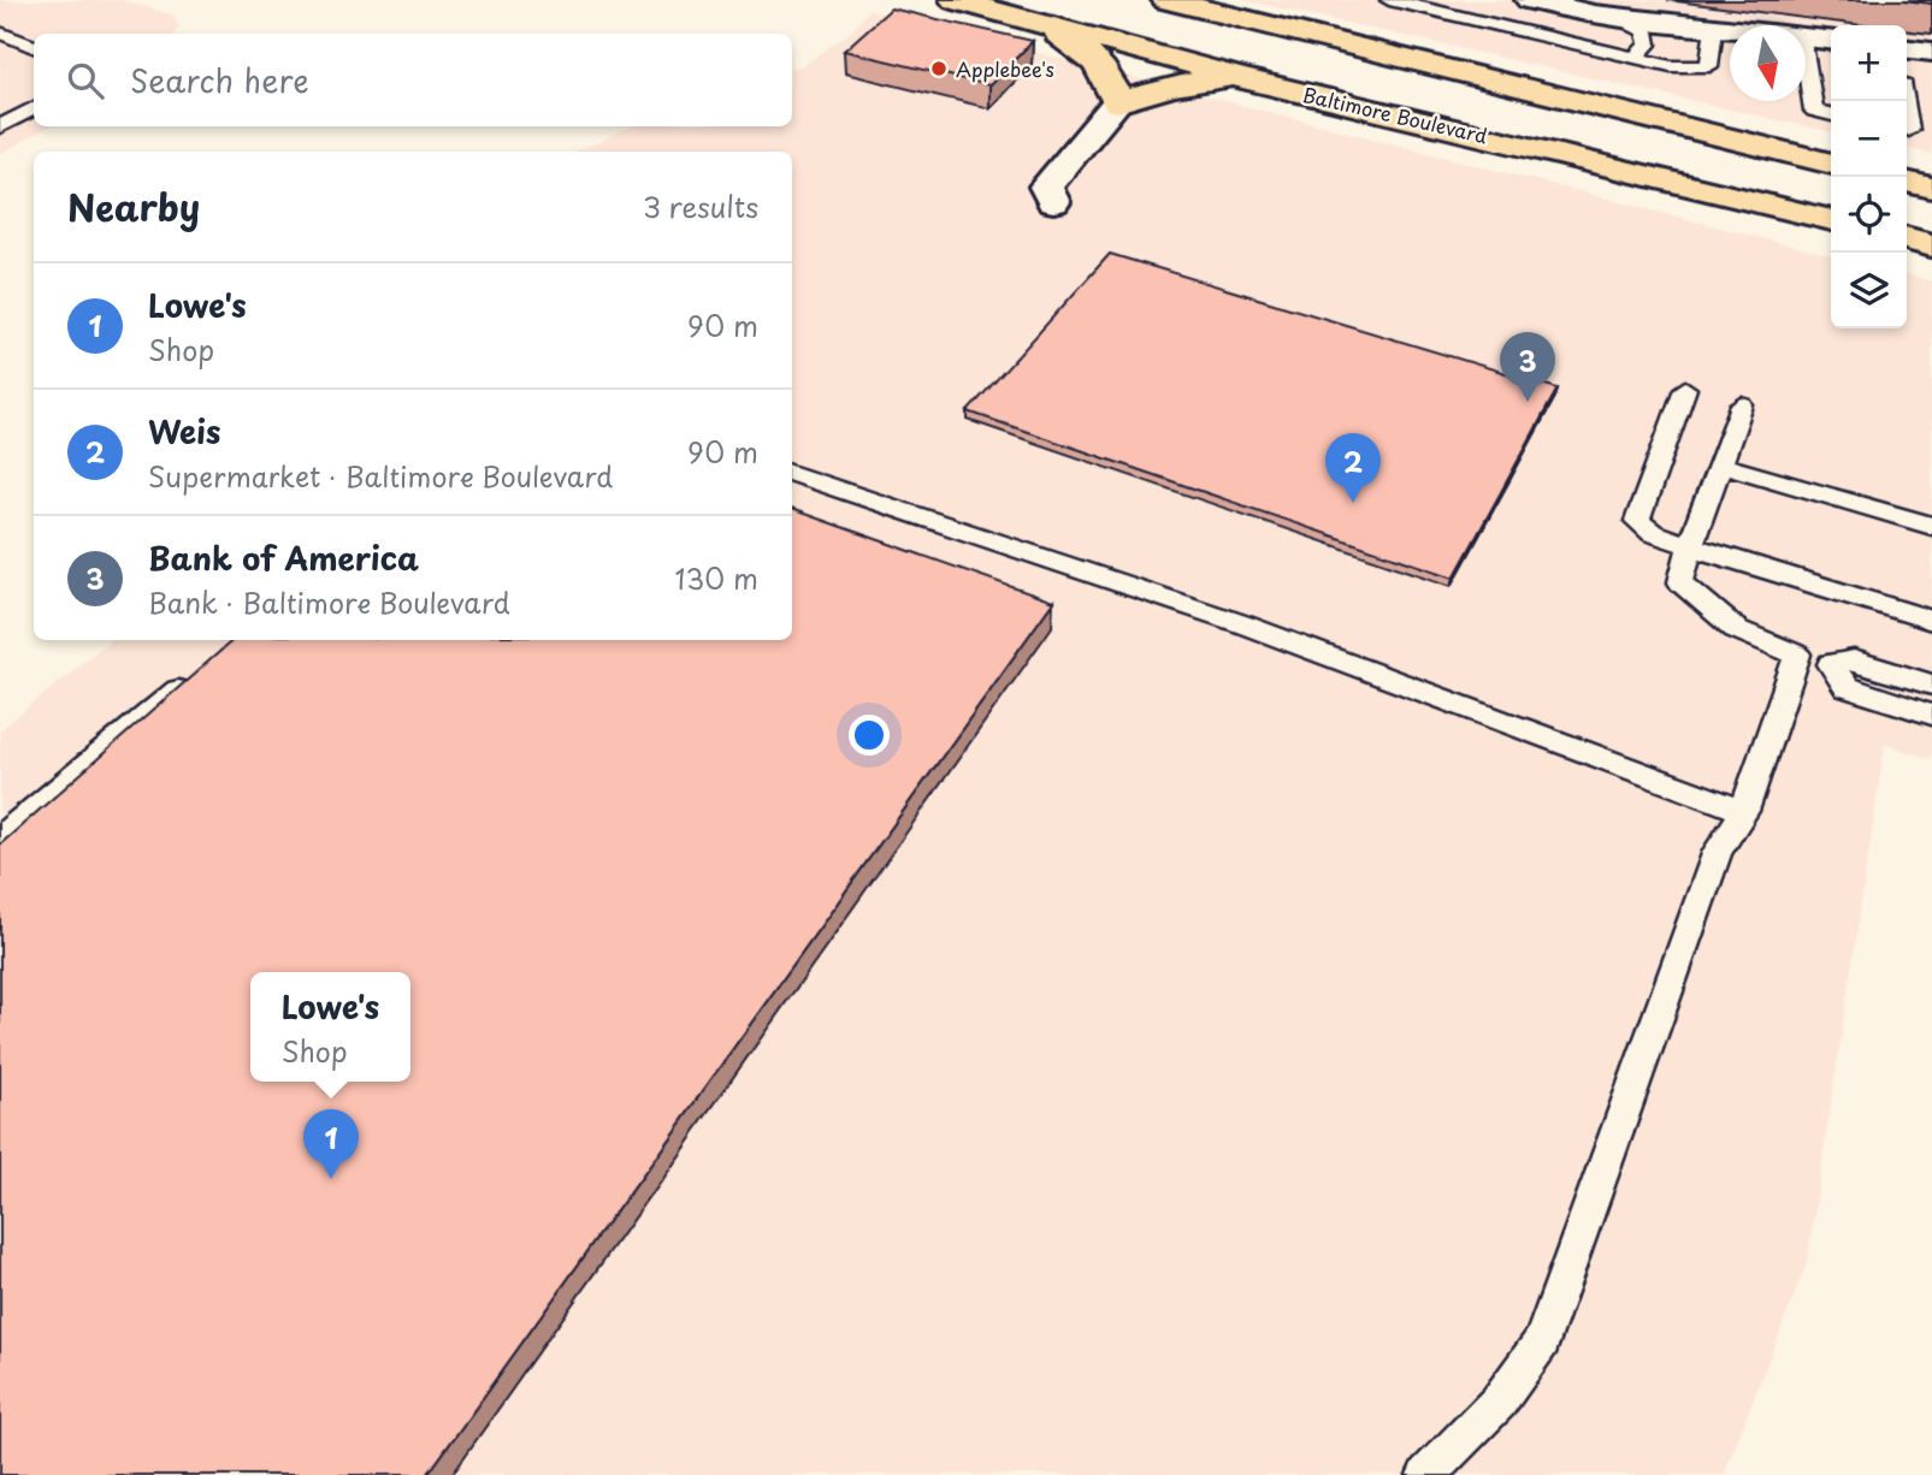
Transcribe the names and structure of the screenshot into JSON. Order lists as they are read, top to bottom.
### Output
{
  "streets": {
    "highway": ["Baltimore Boulevard"]
  },
  "places": ["Applebee's"],
  "north": "bottom",
  "page": {
    "map_buttons": ["+", "−"],
    "search": "Search here",
    "heading": ["Nearby", "3 results"],
    "list": [
      {
        "mark": "1",
        "name": "Lowe's",
        "note": "Shop",
        "value": "90 m"
      },
      {
        "mark": "2",
        "name": "Weis",
        "note": "Supermarket · Baltimore Boulevard",
        "value": "90 m"
      },
      {
        "mark": "3",
        "name": "Bank of America",
        "note": "Bank · Baltimore Boulevard",
        "value": "130 m"
      }
    ],
    "pins": ["3", "2", "1"],
    "popup": ["Lowe's", "Shop"]
  }
}
